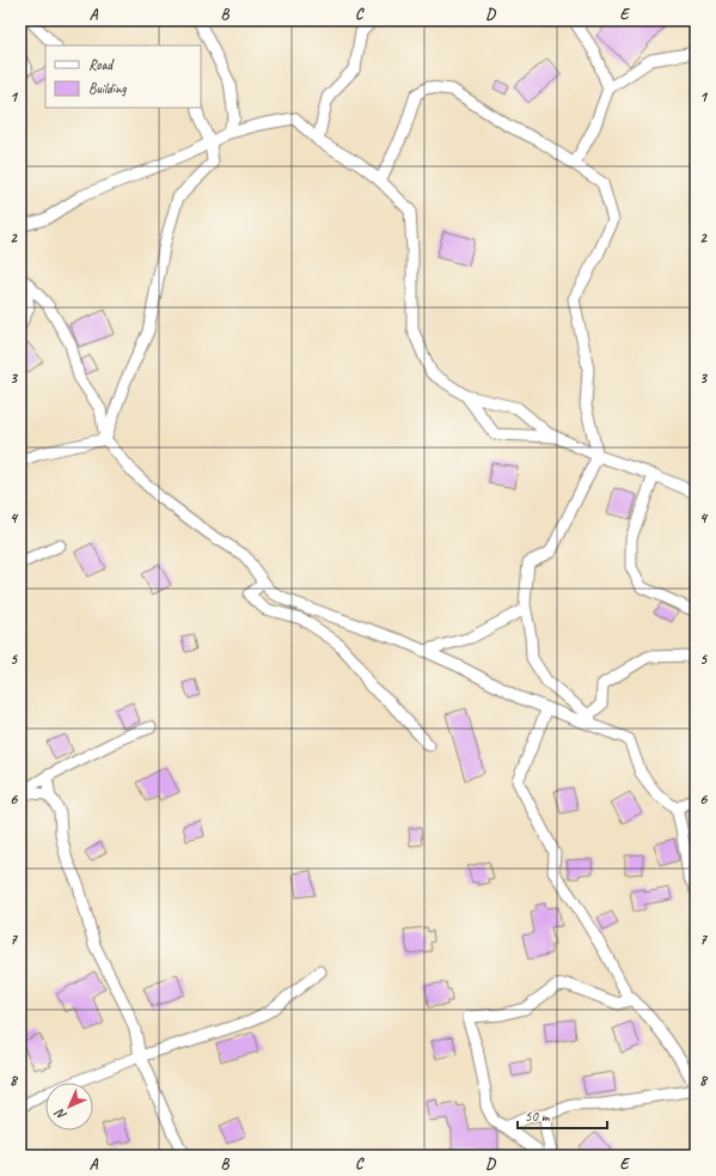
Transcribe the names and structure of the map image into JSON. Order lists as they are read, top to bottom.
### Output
{
  "legend": ["Road", "Building"],
  "scale_bar": "50 m",
  "north": "bottom left",
  "grid": {
    "columns": [
      "A",
      "B",
      "C",
      "D",
      "E"
    ],
    "rows": [
      "1",
      "2",
      "3",
      "4",
      "5",
      "6",
      "7",
      "8"
    ]
  }
}
